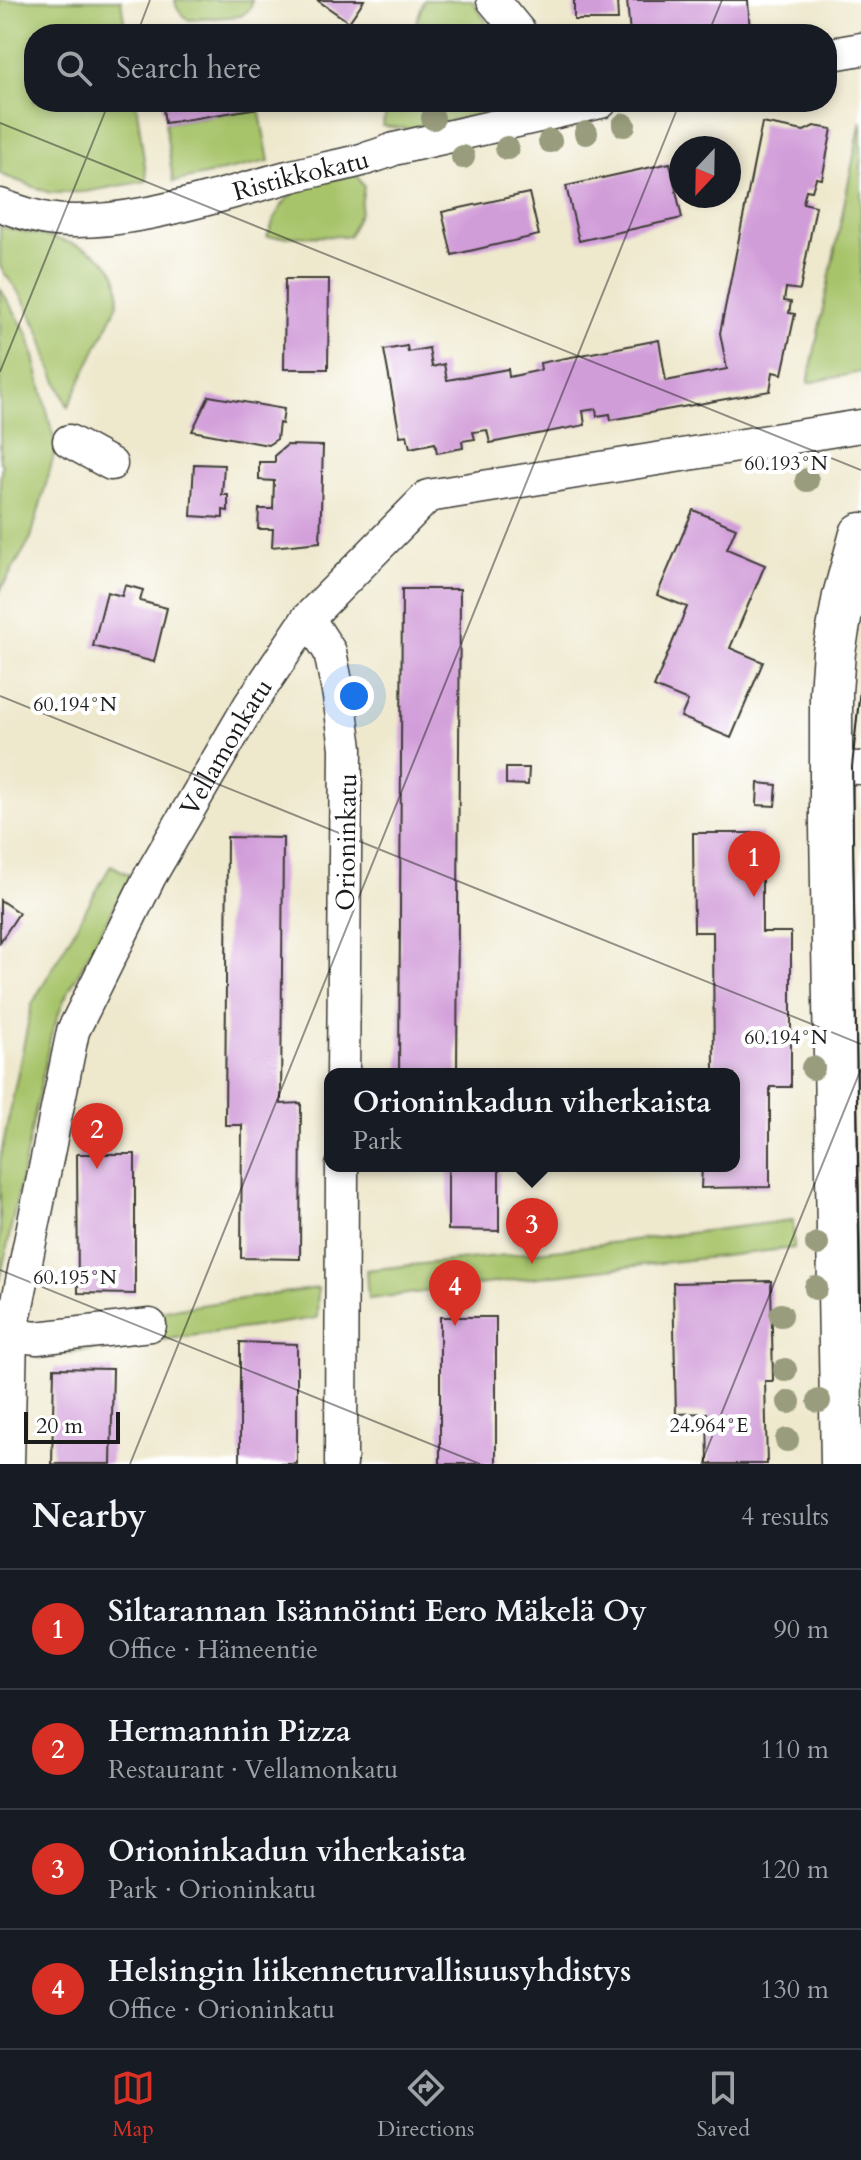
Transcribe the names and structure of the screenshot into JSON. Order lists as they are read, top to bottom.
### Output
{
  "streets": {
    "street": ["Ristikkokatu", "Vellamonkatu", "Orioninkatu"]
  },
  "crossings": [
    ["Vellamonkatu", "Orioninkatu"]
  ],
  "scale_bar": "20 m",
  "north": "bottom",
  "page": {
    "search": "Search here",
    "pins": [
      "1",
      "2",
      "3",
      "4"
    ],
    "popup": ["Orioninkadun viherkaista", "Park"],
    "scale": "20 m",
    "heading": ["Nearby", "4 results"],
    "list": [
      {
        "mark": "1",
        "name": "Siltarannan Isännöinti Eero Mäkelä Oy",
        "note": "Office · Hämeentie",
        "value": "90 m"
      },
      {
        "mark": "2",
        "name": "Hermannin Pizza",
        "note": "Restaurant · Vellamonkatu",
        "value": "110 m"
      },
      {
        "mark": "3",
        "name": "Orioninkadun viherkaista",
        "note": "Park · Orioninkatu",
        "value": "120 m"
      },
      {
        "mark": "4",
        "name": "Helsingin liikenneturvallisuusyhdistys",
        "note": "Office · Orioninkatu",
        "value": "130 m"
      }
    ],
    "nav": ["Map", "Directions", "Saved"]
  },
  "coordinates": [
    "60.193°N",
    "60.194°N",
    "60.195°N",
    "24.964°E"
  ]
}
